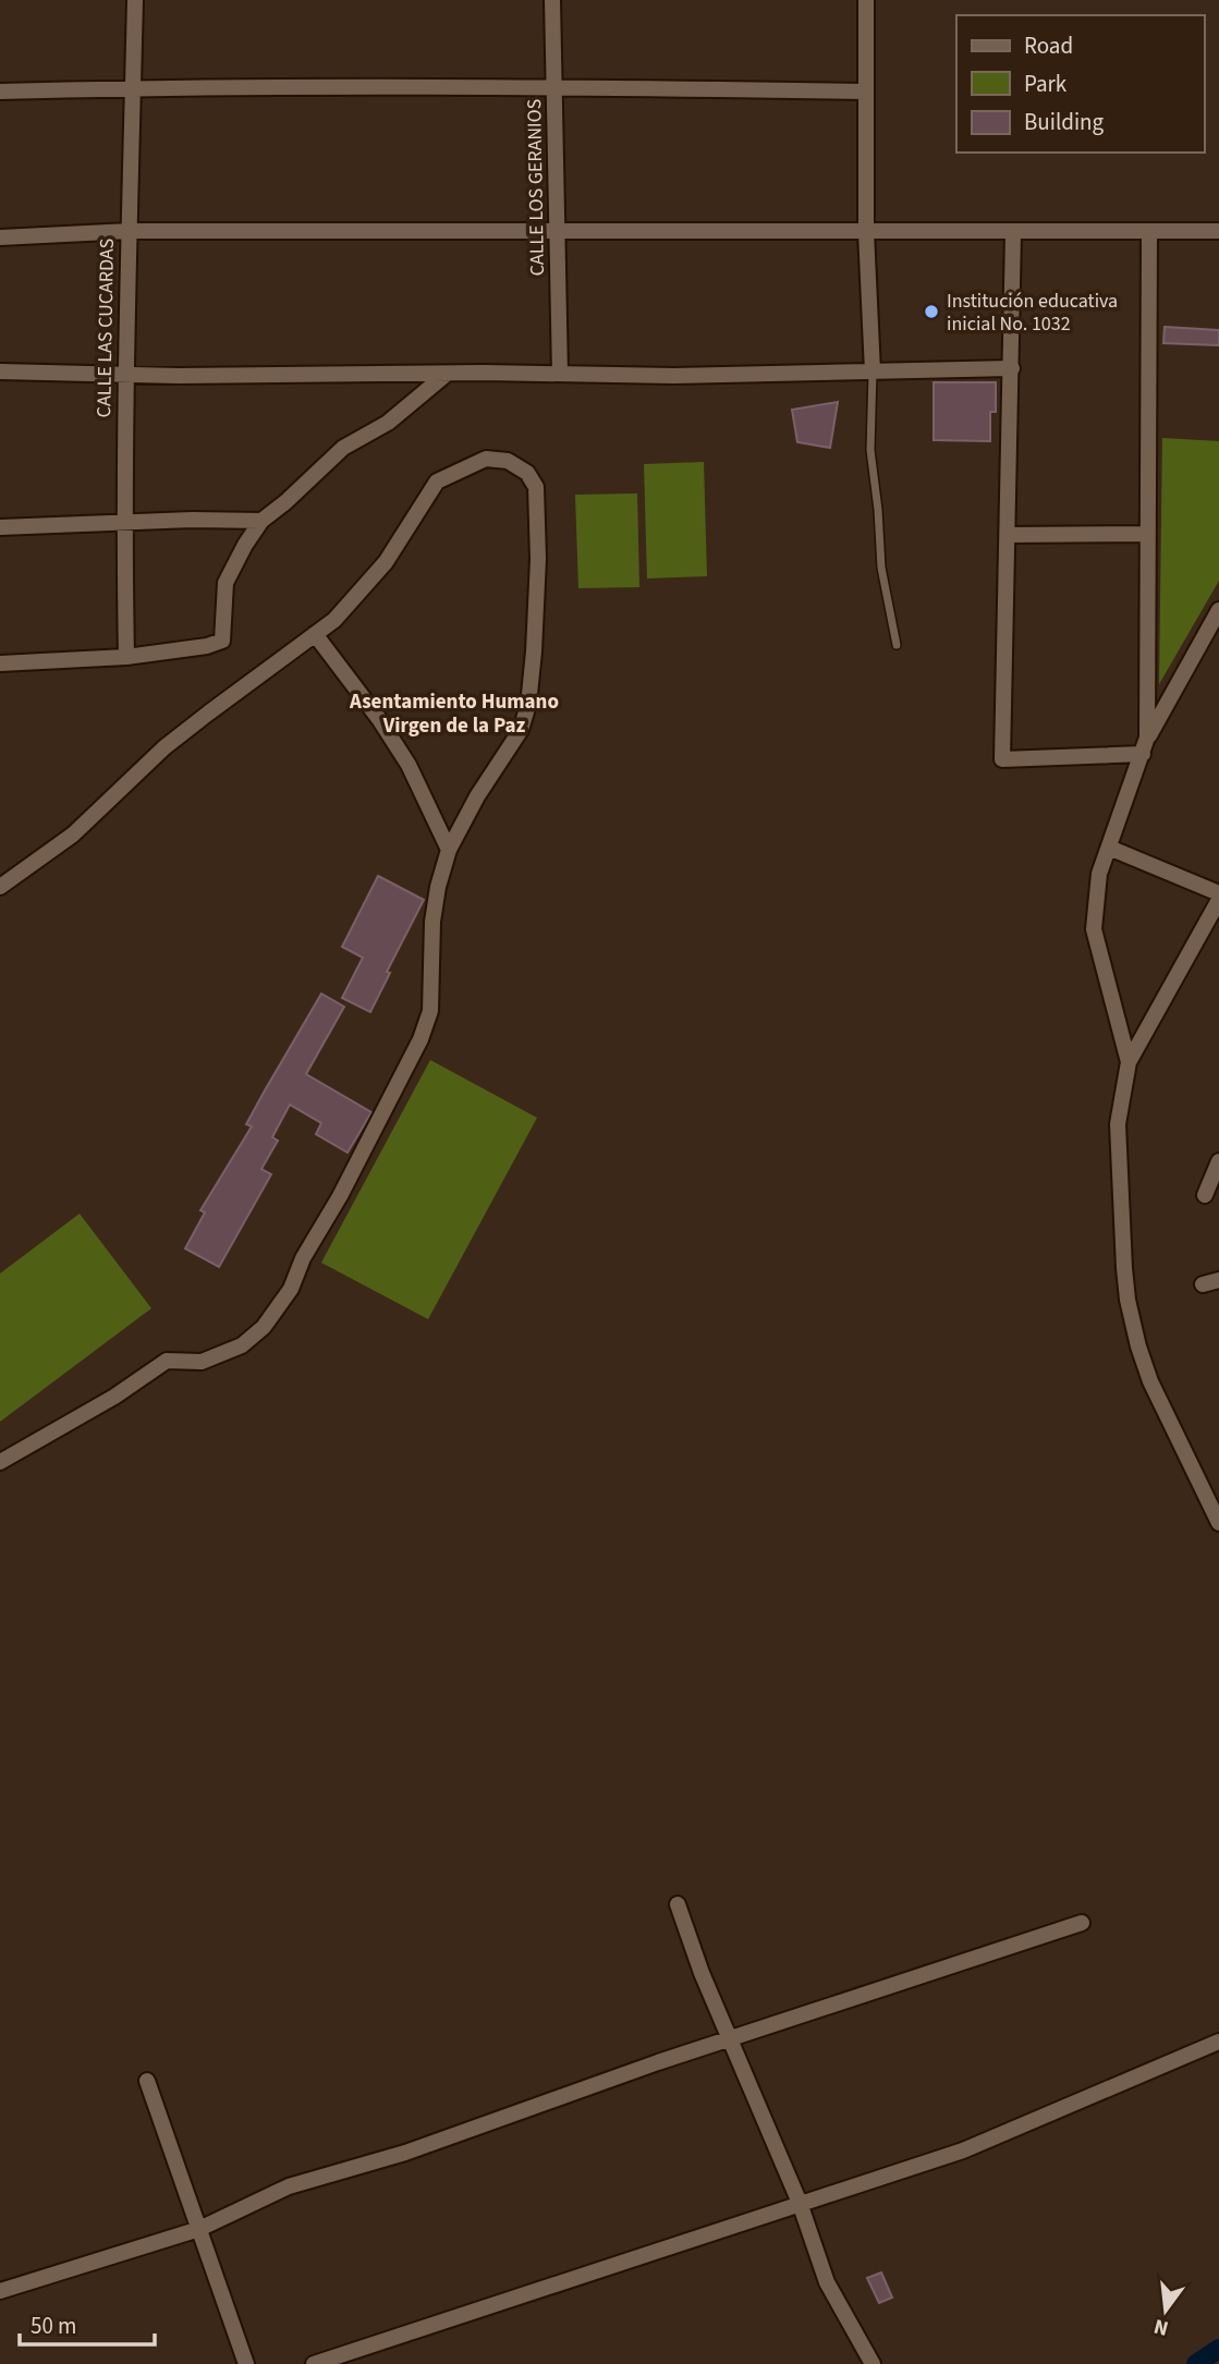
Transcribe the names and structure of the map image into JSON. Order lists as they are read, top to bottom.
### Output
{
  "streets": {
    "street": ["CALLE LOS GERANIOS", "CALLE LAS CUCARDAS"]
  },
  "districts": ["Asentamiento Humano Virgen de la Paz"],
  "places": ["Institución educativa inicial No. 1032"],
  "legend": ["Road", "Park", "Building"],
  "scale_bar": "50 m",
  "north": "bottom"
}
